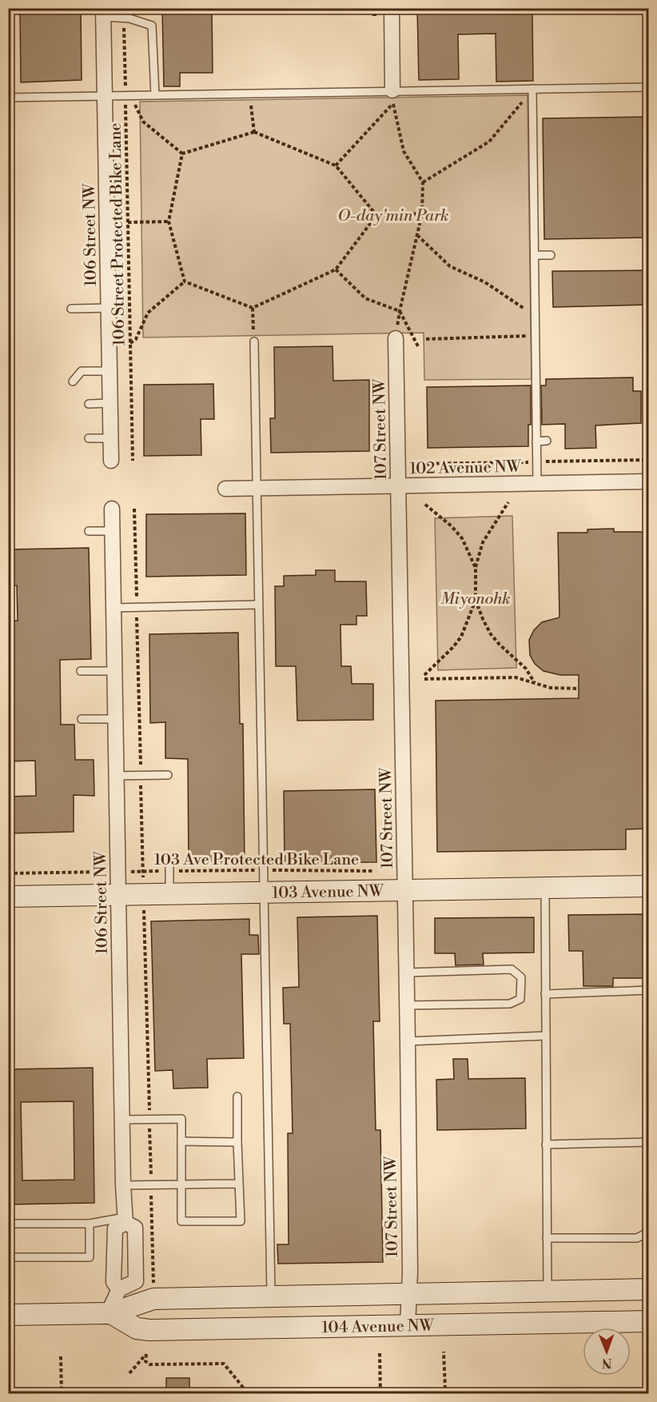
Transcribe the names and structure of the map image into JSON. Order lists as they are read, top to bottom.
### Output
{
  "streets": {
    "main road": ["103 Avenue NW", "104 Avenue NW"],
    "street": ["106 Street NW", "107 Street NW", "102 Avenue NW"],
    "path": ["106 Street Protected Bike Lane", "103 Ave Protected Bike Lane"]
  },
  "crossings": [
    ["106 Street NW", "103 Ave Protected Bike Lane"],
    ["106 Street NW", "103 Avenue NW"],
    ["107 Street NW", "102 Avenue NW"],
    ["107 Street NW", "103 Ave Protected Bike Lane"],
    ["107 Street NW", "103 Avenue NW"],
    ["107 Street NW", "104 Avenue NW"],
    ["103 Ave Protected Bike Lane", "103 Avenue NW"]
  ],
  "parks": ["O-day'min Park", "Miyonohk"],
  "north": "bottom"
}
